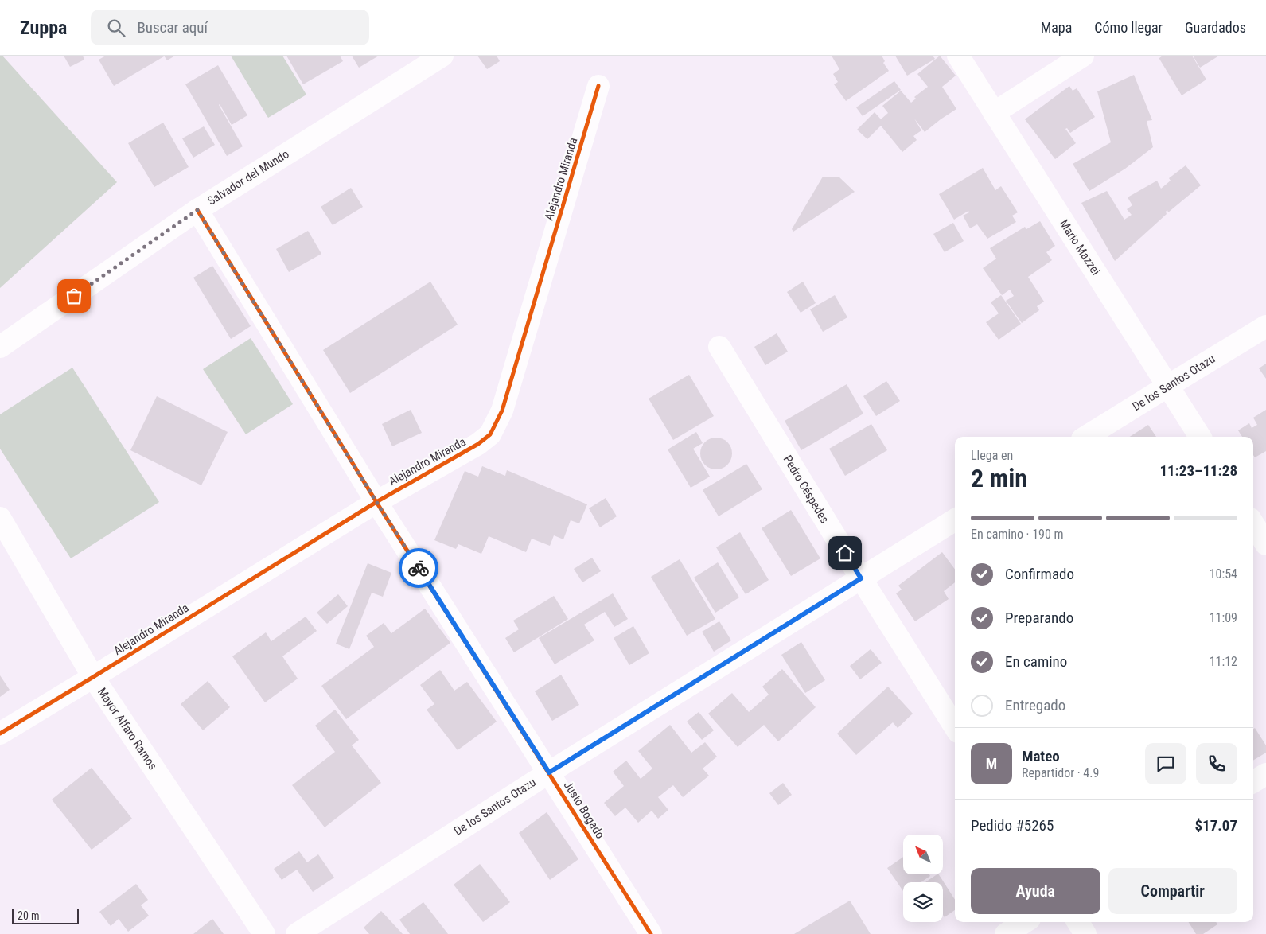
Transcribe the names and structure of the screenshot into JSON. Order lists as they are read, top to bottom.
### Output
{
  "streets": {
    "street": [
      "Salvador del Mundo",
      "Alejandro Miranda",
      "Mario Mazzei",
      "De los Santos Otazu",
      "Pedro Céspedes",
      "Mayor Alfaro Ramos",
      "Justo Bogado"
    ]
  },
  "crossings": [
    ["Salvador del Mundo", "Justo Bogado"],
    ["Alejandro Miranda", "Mayor Alfaro Ramos"],
    ["Alejandro Miranda", "Justo Bogado"],
    ["Mario Mazzei", "De los Santos Otazu"],
    ["De los Santos Otazu", "Pedro Céspedes"],
    ["De los Santos Otazu", "Justo Bogado"]
  ],
  "scale_bar": "20 m",
  "north": "top left",
  "page": {
    "header": "Zuppa",
    "search": "Buscar aquí",
    "nav": ["Mapa", "Cómo llegar", "Guardados"],
    "heading": ["2 min", "Llega en", "11:23–11:28"],
    "panel": [
      "Mateo",
      "Repartidor · 4.9",
      "Pedido #5265",
      "$17.07"
    ],
    "bar": "En camino · 190 m",
    "list": [
      ["Confirmado", "10:54"],
      ["Preparando", "11:09"],
      ["En camino", "11:12"],
      "Entregado"
    ],
    "round": "M",
    "buttons": ["Ayuda", "Compartir"],
    "scale": "20 m"
  }
}
